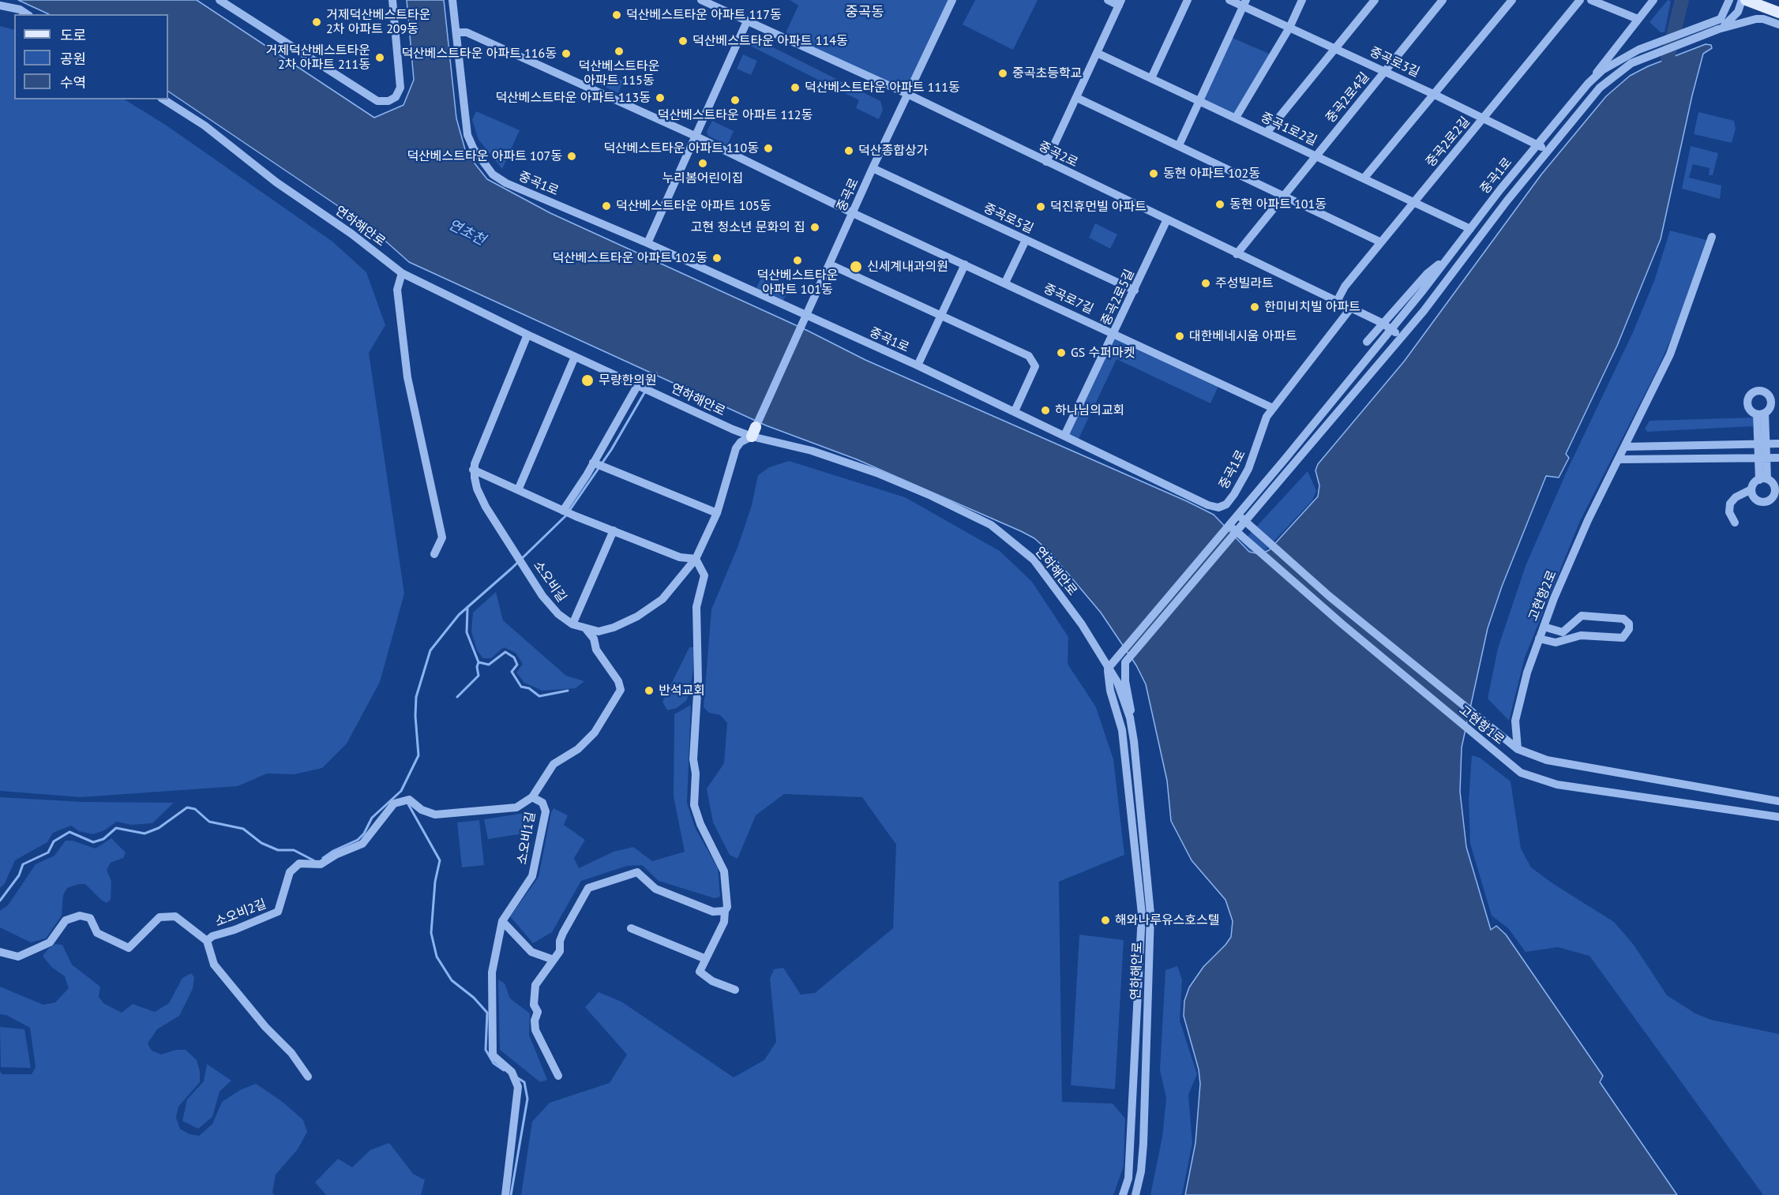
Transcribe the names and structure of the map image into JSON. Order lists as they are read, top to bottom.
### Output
{
  "streets": {
    "street": [
      "중곡로3길",
      "중곡2로4길",
      "중곡1로2길",
      "중곡2로2길",
      "중곡2로",
      "중곡1로",
      "중곡로",
      "중곡로5길",
      "연하해안로",
      "중곡2로5길",
      "중곡로7길",
      "소오비길",
      "고현항2로",
      "고현항1로",
      "소오비1길",
      "소오비2길"
    ]
  },
  "crossings": [
    ["중곡로3길", "중곡2로4길"],
    ["중곡로3길", "중곡2로2길"],
    ["중곡로3길", "중곡1로"],
    ["중곡2로4길", "중곡1로2길"],
    ["중곡2로4길", "중곡2로"],
    ["중곡1로2길", "중곡2로2길"],
    ["중곡1로2길", "중곡1로"],
    ["중곡2로2길", "중곡2로"],
    ["중곡2로", "중곡1로"],
    ["중곡2로", "중곡로"],
    ["중곡2로", "중곡2로5길"],
    ["중곡1로", "중곡로"],
    ["중곡1로", "연하해안로"],
    ["중곡1로", "중곡2로5길"],
    ["중곡1로", "중곡로7길"],
    ["중곡1로", "고현항1로"],
    ["중곡로", "중곡로5길"],
    ["중곡로", "연하해안로"],
    ["중곡로", "중곡로7길"],
    ["중곡로", "소오비길"],
    ["중곡로5길", "중곡2로5길"],
    ["연하해안로", "소오비길"],
    ["중곡2로5길", "중곡로7길"],
    ["소오비길", "소오비1길"],
    ["고현항2로", "고현항1로"],
    ["소오비1길", "소오비2길"]
  ],
  "districts": ["중곡동"],
  "water": ["연초천"],
  "places": [
    "덕산베스트타운 아파트 117동",
    "거제덕산베스트타운 2차 아파트 209동",
    "덕산베스트타운 아파트 114동",
    "덕산베스트타운 아파트 115동",
    "덕산베스트타운 아파트 116동",
    "거제덕산베스트타운 2차 아파트 211동",
    "중곡초등학교",
    "덕산베스트타운 아파트 111동",
    "덕산베스트타운 아파트 113동",
    "덕산베스트타운 아파트 112동",
    "덕산베스트타운 아파트 110동",
    "덕산종합상가",
    "덕산베스트타운 아파트 107동",
    "누리봄어린이집",
    "동현 아파트 102동",
    "동현 아파트 101동",
    "덕산베스트타운 아파트 105동",
    "덕진휴먼빌 아파트",
    "고현 청소년 문화의 집",
    "덕산베스트타운 아파트 102동",
    "덕산베스트타운 아파트 101동",
    "신세계내과의원",
    "주성빌라트",
    "한미비치빌 아파트",
    "대한베네시움 아파트",
    "GS 수퍼마켓",
    "무량한의원",
    "하나님의교회",
    "반석교회",
    "해와나루유스호스텔"
  ],
  "legend": ["도로", "공원", "수역"]
}
